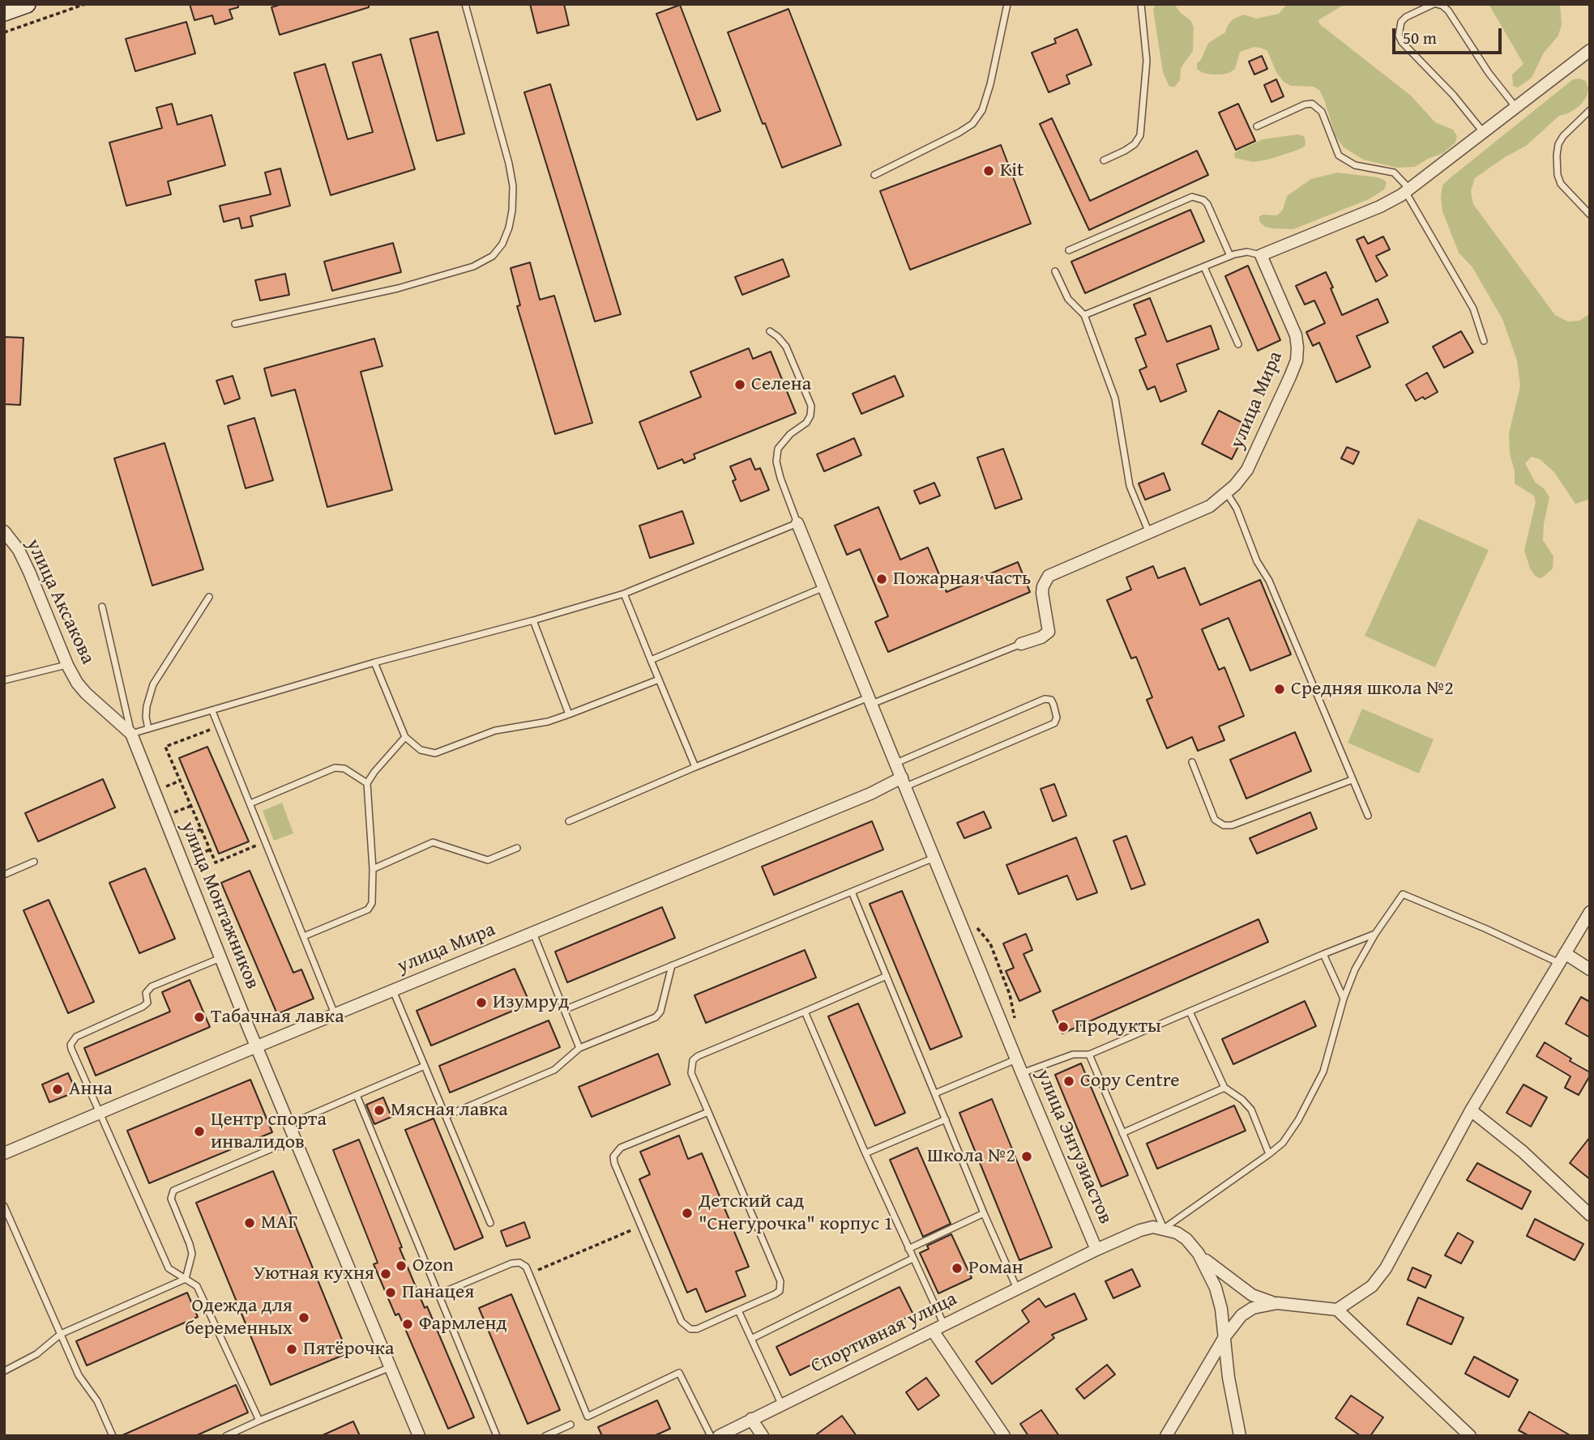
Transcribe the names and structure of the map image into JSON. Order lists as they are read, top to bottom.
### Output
{
  "streets": {
    "street": [
      "улица Мира",
      "улица Аксакова",
      "улица Монтажников",
      "улица Энтузиастов",
      "Спортивная улица"
    ]
  },
  "crossings": [
    ["улица Мира", "улица Монтажников"],
    ["улица Мира", "улица Энтузиастов"],
    ["улица Аксакова", "улица Монтажников"],
    ["улица Энтузиастов", "Спортивная улица"]
  ],
  "places": [
    "Kit",
    "Селена",
    "Пожарная часть",
    "Средняя школа №2",
    "Изумруд",
    "Табачная лавка",
    "Продукты",
    "Copy Centre",
    "Анна",
    "Мясная лавка",
    "Центр спорта инвалидов",
    "Школа №2",
    "Детский сад \"Снегурочка\" корпус 1",
    "МАГ",
    "Ozon",
    "Роман",
    "Уютная кухня",
    "Панацея",
    "Одежда для беременных",
    "Фармленд",
    "Пятёрочка"
  ],
  "scale_bar": "50 m"
}
